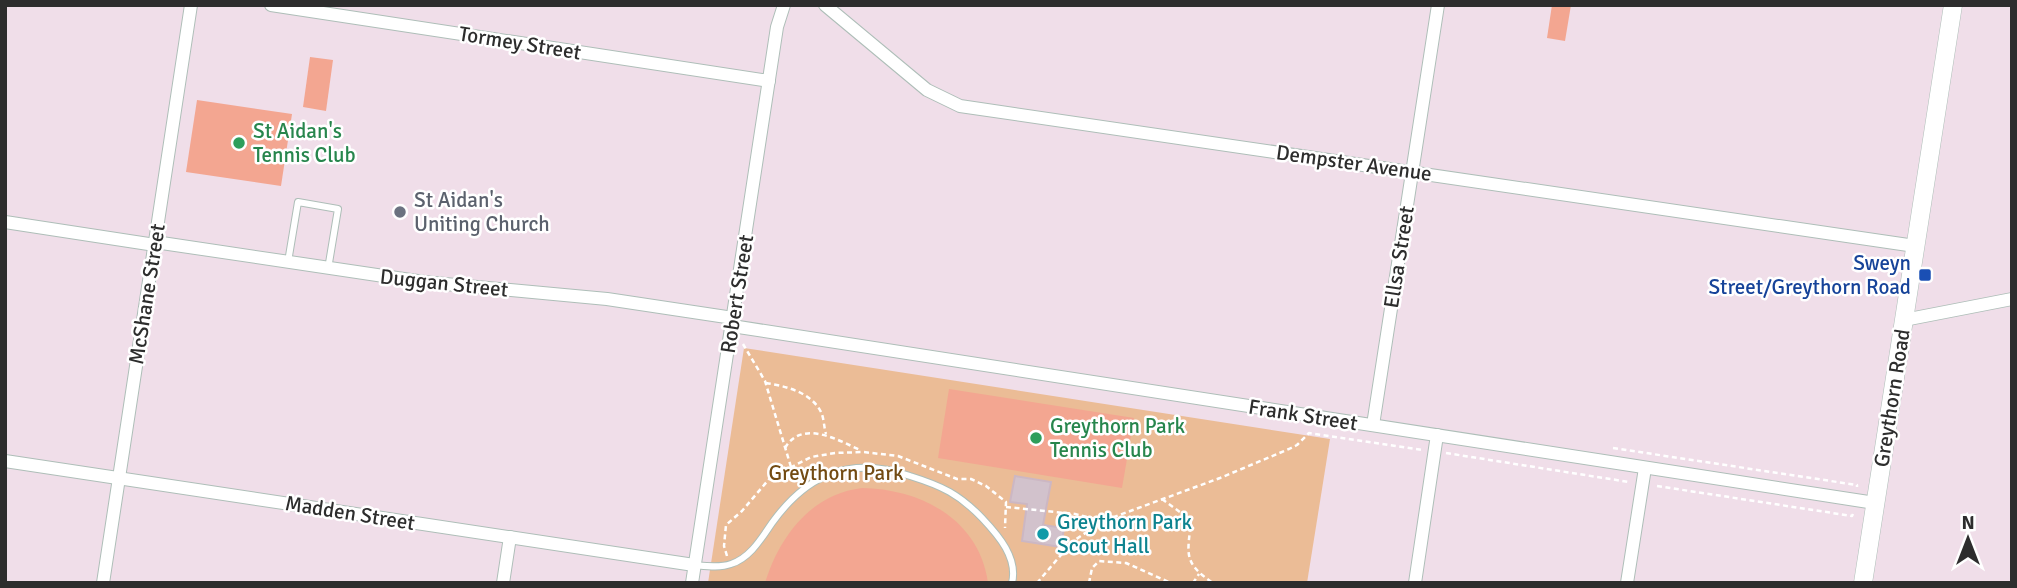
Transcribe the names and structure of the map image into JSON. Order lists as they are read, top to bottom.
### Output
{
  "streets": {
    "main road": ["Greythorn Road"],
    "street": [
      "Tormey Street",
      "Dempster Avenue",
      "Ellsa Street",
      "Duggan Street",
      "McShane Street",
      "Robert Street",
      "Frank Street",
      "Madden Street"
    ]
  },
  "crossings": [
    ["Tormey Street", "Robert Street"],
    ["Dempster Avenue", "Ellsa Street"],
    ["Dempster Avenue", "Greythorn Road"],
    ["Ellsa Street", "Frank Street"],
    ["Duggan Street", "McShane Street"],
    ["Duggan Street", "Robert Street"],
    ["Duggan Street", "Frank Street"],
    ["McShane Street", "Madden Street"],
    ["Robert Street", "Frank Street"],
    ["Robert Street", "Madden Street"],
    ["Greythorn Road", "Frank Street"]
  ],
  "parks": ["Greythorn Park"],
  "places": {
    "other": [
      "St Aidan's Tennis Club",
      "St Aidan's Uniting Church",
      "Greythorn Park Tennis Club",
      "Greythorn Park Scout Hall"
    ],
    "transit": ["Sweyn Street/Greythorn Road"]
  },
  "north": "top"
}
